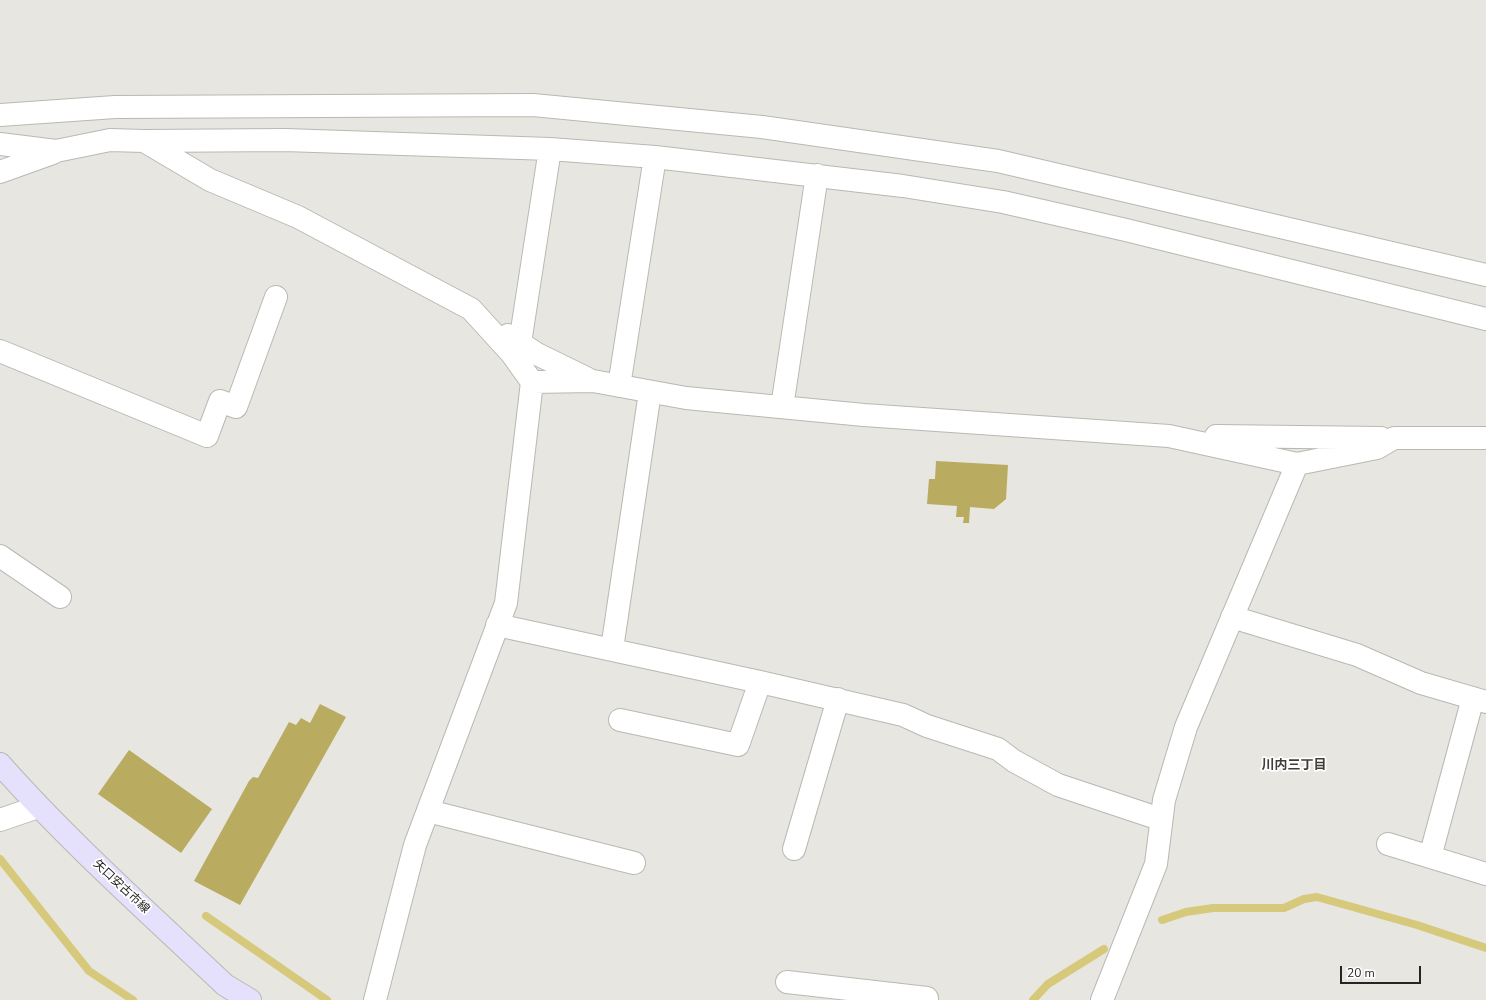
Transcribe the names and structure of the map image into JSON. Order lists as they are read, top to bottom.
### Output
{
  "streets": {
    "main road": ["矢口安古市線"]
  },
  "districts": ["川内三丁目"],
  "scale_bar": "20 m"
}
